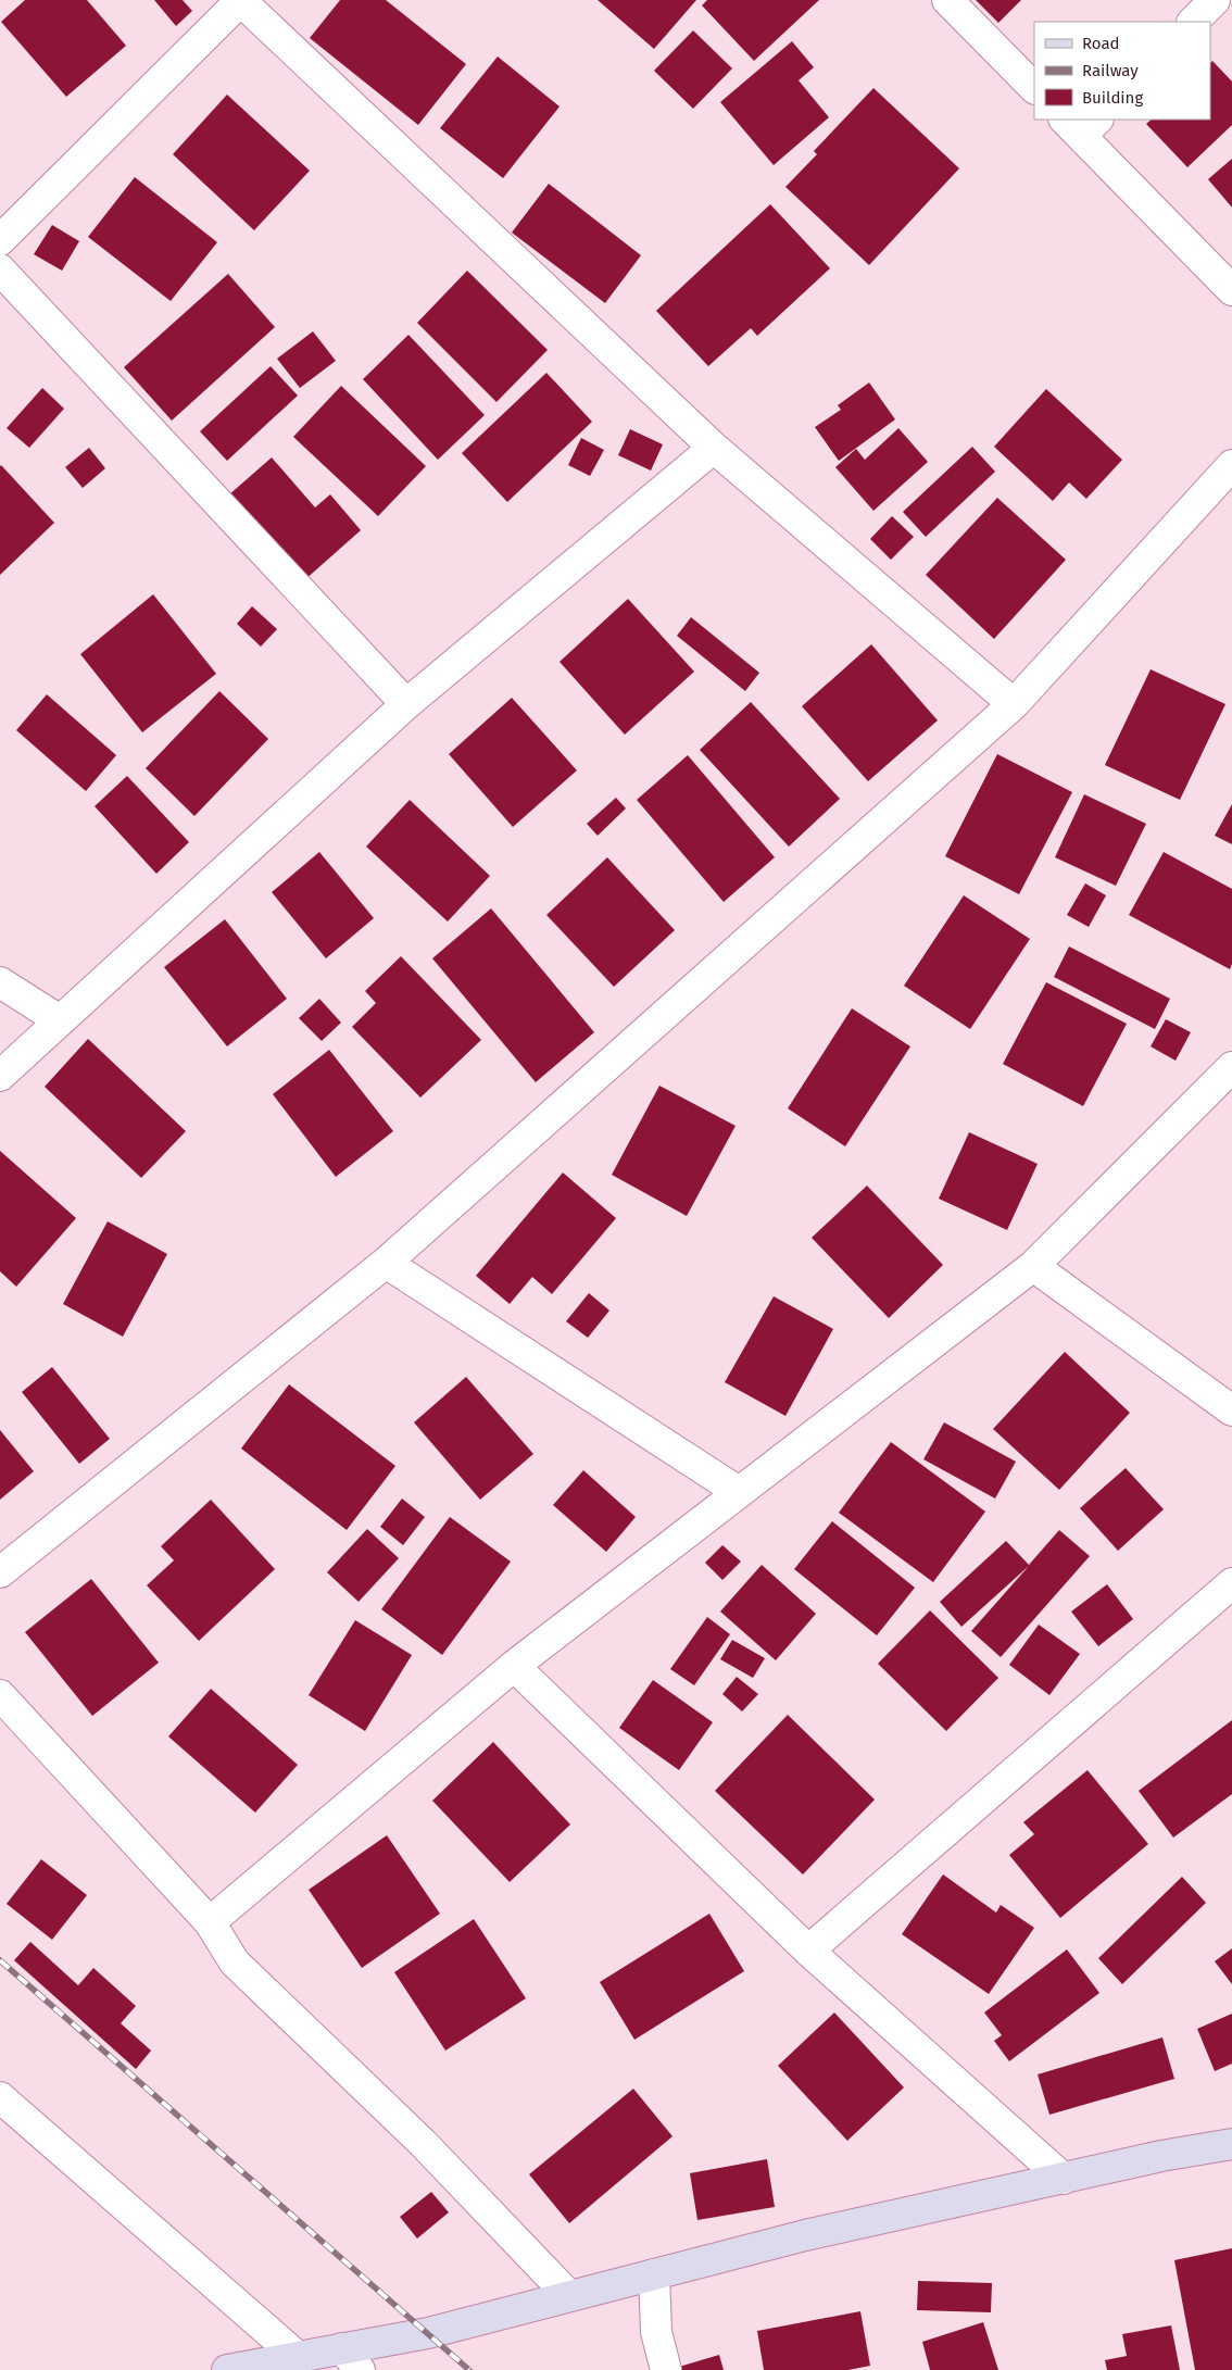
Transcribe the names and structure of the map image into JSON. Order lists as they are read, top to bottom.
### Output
{
  "legend": ["Road", "Railway", "Building"]
}
